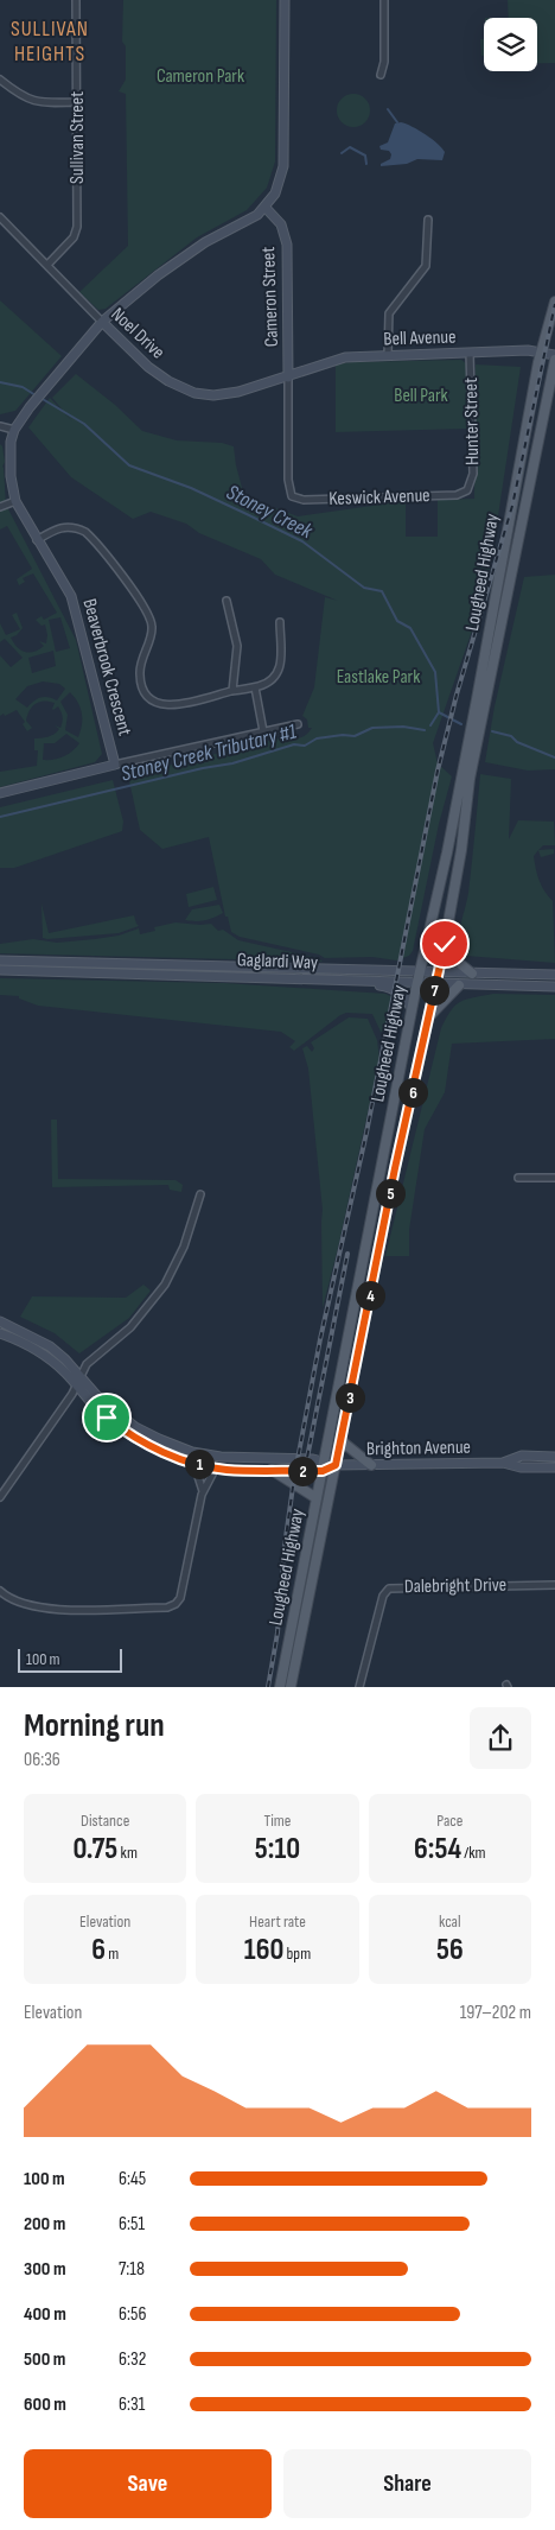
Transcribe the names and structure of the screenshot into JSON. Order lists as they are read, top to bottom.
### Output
{
  "streets": {
    "main road": ["Lougheed Highway"],
    "street": [
      "Sullivan Street",
      "Cameron Street",
      "Noel Drive",
      "Bell Avenue",
      "Hunter Street",
      "Keswick Avenue",
      "Beaverbrook Crescent",
      "Gaglardi Way",
      "Brighton Avenue",
      "Dalebright Drive"
    ]
  },
  "crossings": [
    ["Sullivan Street", "Noel Drive"],
    ["Cameron Street", "Noel Drive"],
    ["Cameron Street", "Bell Avenue"],
    ["Cameron Street", "Keswick Avenue"],
    ["Noel Drive", "Bell Avenue"],
    ["Bell Avenue", "Hunter Street"],
    ["Bell Avenue", "Lougheed Highway"],
    ["Hunter Street", "Keswick Avenue"],
    ["Lougheed Highway", "Gaglardi Way"],
    ["Lougheed Highway", "Brighton Avenue"]
  ],
  "districts": ["SULLIVAN HEIGHTS"],
  "water": ["Stoney Creek", "Stoney Creek Tributary #1"],
  "parks": ["Cameron Park", "Bell Park", "Eastlake Park"],
  "scale_bar": "100 m",
  "page": {
    "pins": [
      "7",
      "6",
      "5",
      "4",
      "3",
      "1",
      "2"
    ],
    "scale": "100 m",
    "heading": ["Morning run", "06:36"],
    "stats": [
      ["Distance", "0.75 km"],
      ["Time", "5:10"],
      ["Pace", "6:54 /km"],
      ["Elevation", "6 m"],
      ["Heart rate", "160 bpm"],
      ["kcal", "56"]
    ],
    "chart": ["Elevation", "197–202 m"],
    "list": [
      {
        "name": "100 m",
        "note": "6:45"
      },
      {
        "name": "200 m",
        "note": "6:51"
      },
      {
        "name": "300 m",
        "note": "7:18"
      },
      {
        "name": "400 m",
        "note": "6:56"
      },
      {
        "name": "500 m",
        "note": "6:32"
      },
      {
        "name": "600 m",
        "note": "6:31"
      }
    ],
    "buttons": ["Save", "Share"]
  }
}
